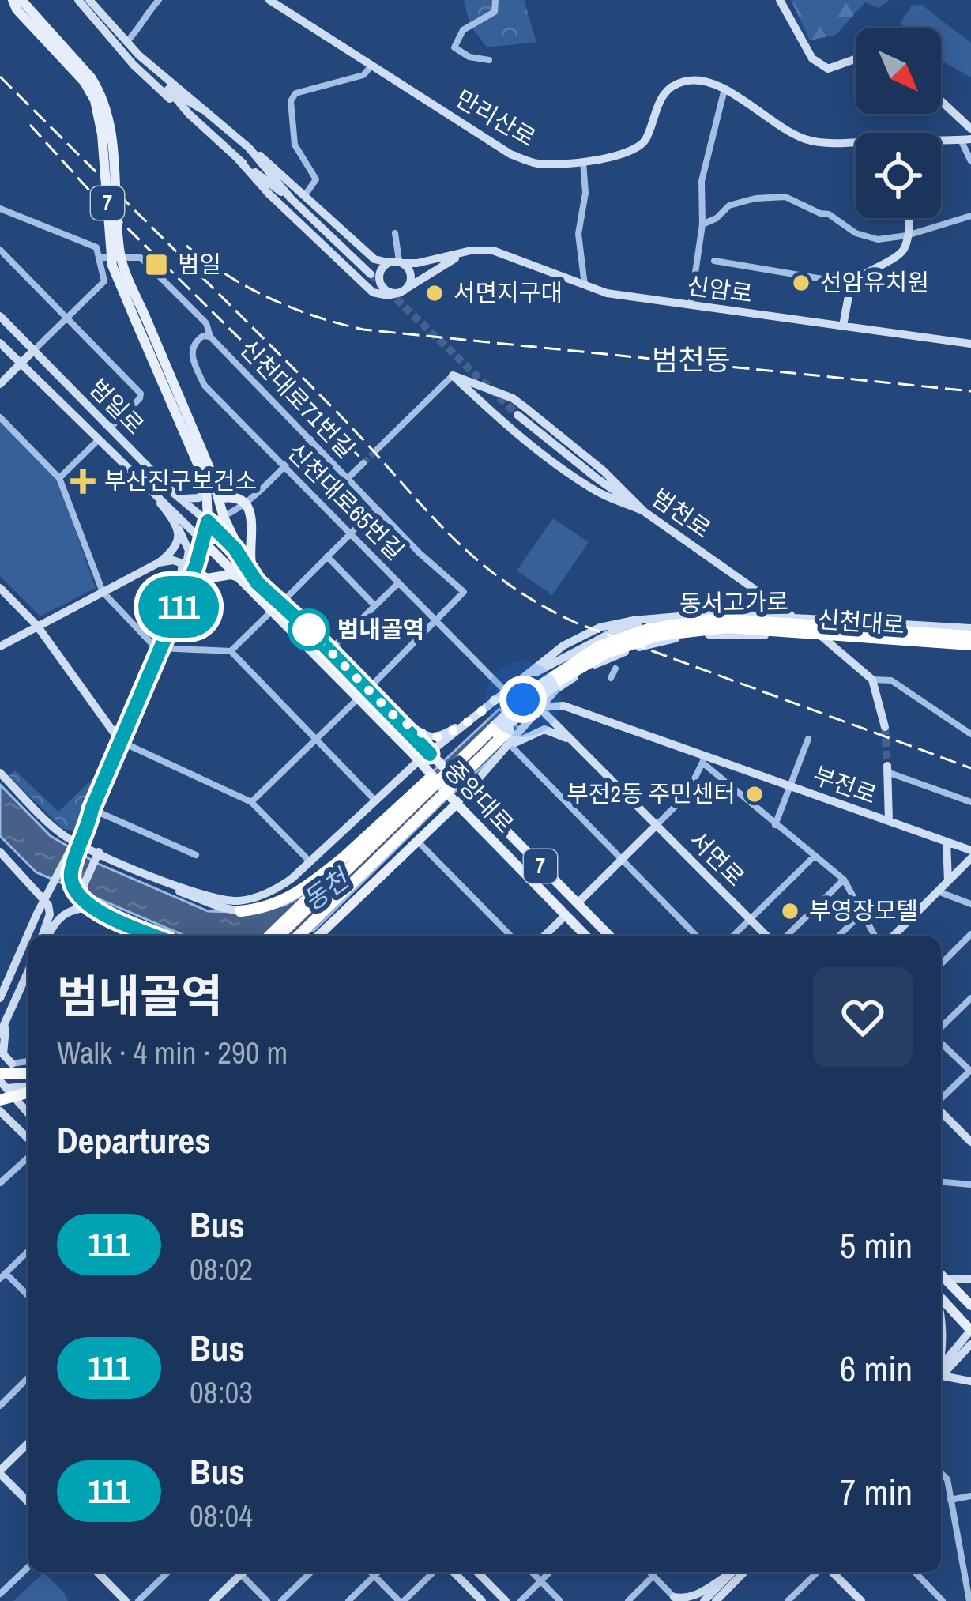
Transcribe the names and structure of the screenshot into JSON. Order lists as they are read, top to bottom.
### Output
{
  "streets": {
    "highway": ["동서고가로"],
    "main road": [
      "만리산로",
      "7",
      "신암로",
      "범일로",
      "범천로",
      "신천대로",
      "부전로",
      "중앙대로",
      "서면로"
    ],
    "street": ["신천대로71번길", "신천대로65번길"]
  },
  "crossings": [
    ["7", "범일로"],
    ["7", "중앙대로"],
    ["신천대로71번길", "신천대로65번길"],
    ["범일로", "중앙대로"],
    ["신천대로65번길", "신천대로"],
    ["범천로", "신천대로"],
    ["동서고가로", "신천대로"],
    ["신천대로", "부전로"],
    ["신천대로", "중앙대로"],
    ["신천대로", "서면로"],
    ["부전로", "서면로"]
  ],
  "districts": ["범천동"],
  "water": ["동천"],
  "places": {
    "transit": ["범일"],
    "other": [
      "선암유치원",
      "서면지구대",
      "범내골역",
      "부전2동 주민센터",
      "부영장모텔"
    ],
    "health": ["부산진구보건소"]
  },
  "lines": ["bus line 111"],
  "north": "bottom right",
  "page": {
    "on_map": "111",
    "heading": [
      ["범내골역", "Walk · 4 min · 290 m"],
      "Departures"
    ],
    "list": [
      {
        "mark": "111",
        "name": "Bus",
        "note": "08:02",
        "value": "5 min"
      },
      {
        "mark": "111",
        "name": "Bus",
        "note": "08:03",
        "value": "6 min"
      },
      {
        "mark": "111",
        "name": "Bus",
        "note": "08:04",
        "value": "7 min"
      }
    ]
  }
}
